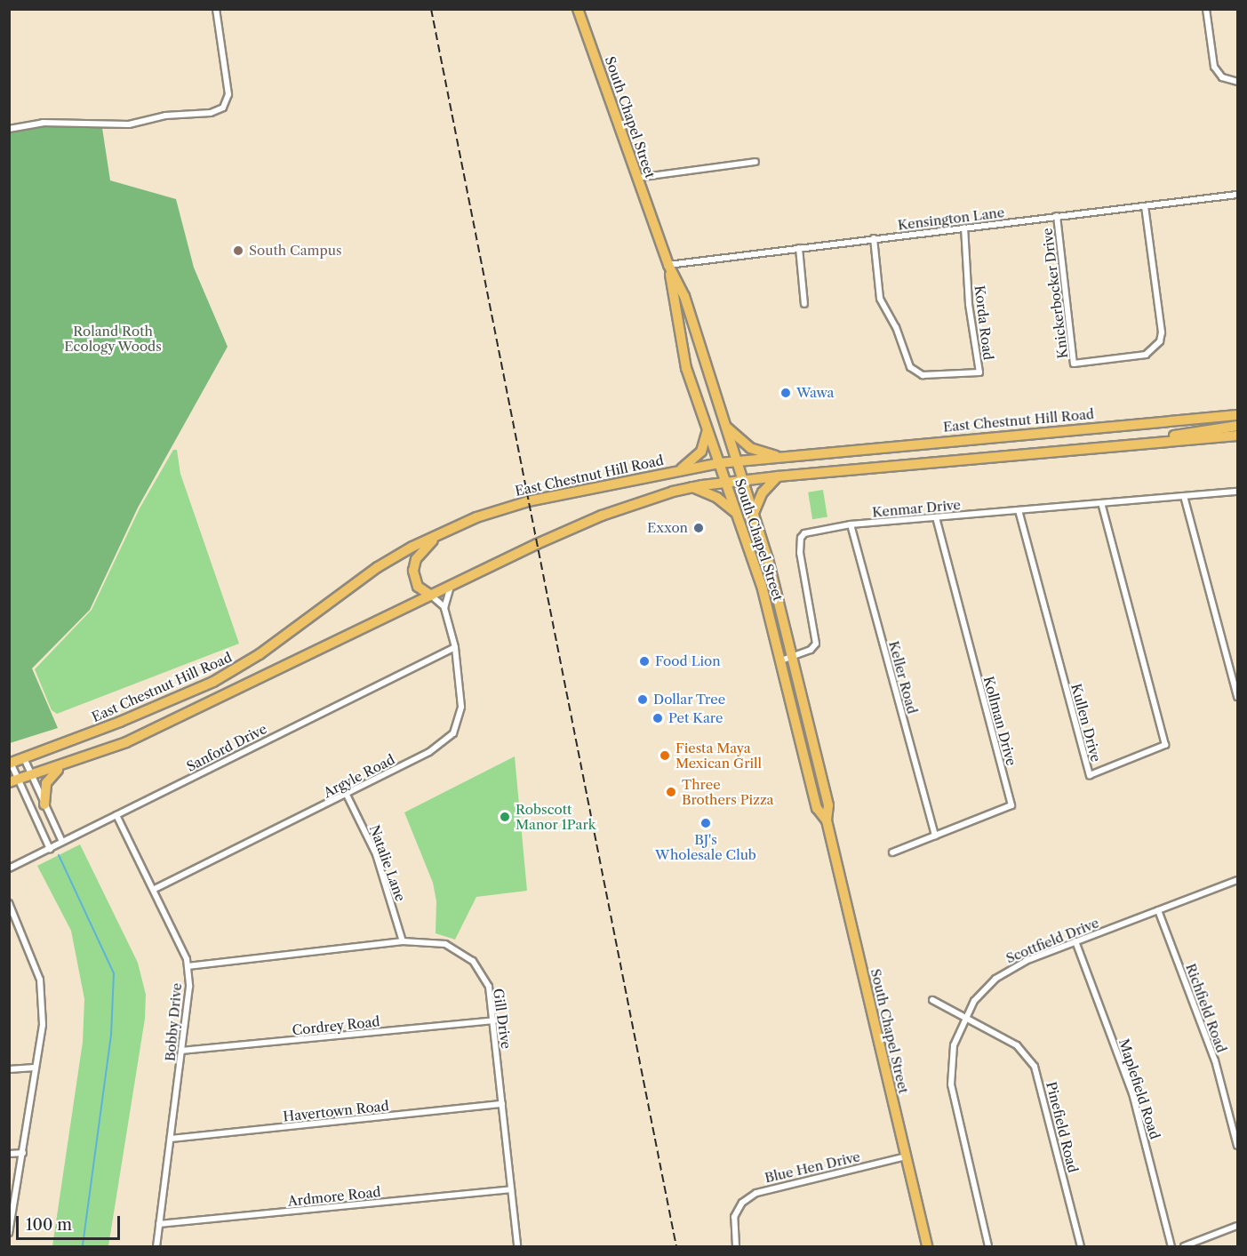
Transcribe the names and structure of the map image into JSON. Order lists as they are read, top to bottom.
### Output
{
  "streets": {
    "main road": ["South Chapel Street", "East Chestnut Hill Road"],
    "street": [
      "Kensington Lane",
      "Knickerbocker Drive",
      "Korda Road",
      "Kenmar Drive",
      "Keller Road",
      "Kollman Drive",
      "Kullen Drive",
      "Sanford Drive",
      "Argyle Road",
      "Natalie Lane",
      "Scottfield Drive",
      "Richfield Road",
      "Gill Drive",
      "Bobby Drive",
      "Cordrey Road",
      "Maplefield Road",
      "Havertown Road",
      "Pinefield Road",
      "Blue Hen Drive",
      "Ardmore Road"
    ]
  },
  "crossings": [
    ["South Chapel Street", "Kensington Lane"],
    ["South Chapel Street", "East Chestnut Hill Road"],
    ["South Chapel Street", "Kenmar Drive"],
    ["South Chapel Street", "Blue Hen Drive"],
    ["Kensington Lane", "Knickerbocker Drive"],
    ["Kensington Lane", "Korda Road"],
    ["Kenmar Drive", "Keller Road"],
    ["Kenmar Drive", "Kollman Drive"],
    ["Kenmar Drive", "Kullen Drive"],
    ["Keller Road", "Kollman Drive"],
    ["Sanford Drive", "Argyle Road"],
    ["Sanford Drive", "Bobby Drive"],
    ["Argyle Road", "Natalie Lane"],
    ["Argyle Road", "Bobby Drive"],
    ["Natalie Lane", "Gill Drive"],
    ["Scottfield Drive", "Richfield Road"],
    ["Scottfield Drive", "Maplefield Road"],
    ["Scottfield Drive", "Pinefield Road"],
    ["Gill Drive", "Bobby Drive"],
    ["Gill Drive", "Cordrey Road"],
    ["Gill Drive", "Havertown Road"],
    ["Gill Drive", "Ardmore Road"],
    ["Bobby Drive", "Cordrey Road"],
    ["Bobby Drive", "Havertown Road"],
    ["Bobby Drive", "Ardmore Road"]
  ],
  "parks": ["Roland Roth Ecology Woods"],
  "places": [
    "South Campus",
    "Wawa",
    "Exxon",
    "Food Lion",
    "Dollar Tree",
    "Pet Kare",
    "Fiesta Maya Mexican Grill",
    "Three Brothers Pizza",
    "Robscott Manor 1Park",
    "BJ's Wholesale Club"
  ],
  "scale_bar": "100 m"
}
